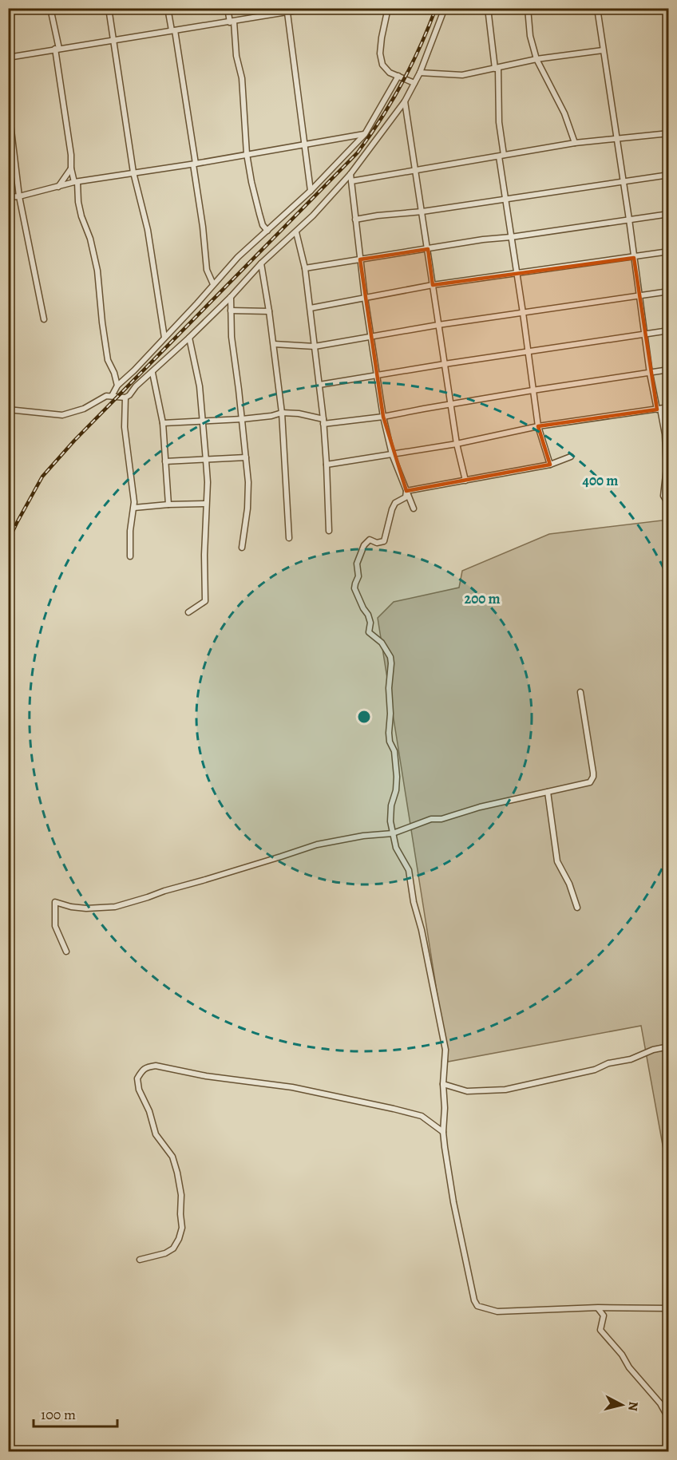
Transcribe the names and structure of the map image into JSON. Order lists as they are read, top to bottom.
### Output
{
  "scale_bar": "100 m",
  "north": "right",
  "rings": ["400 m", "200 m"]
}
